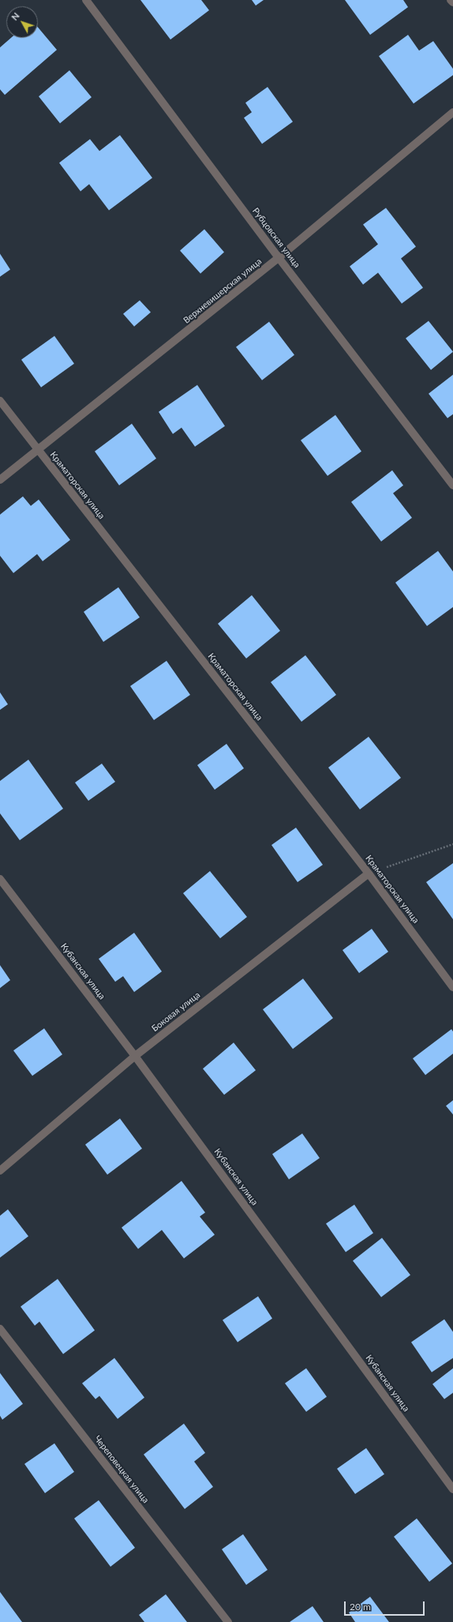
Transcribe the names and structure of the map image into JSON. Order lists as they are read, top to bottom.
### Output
{
  "streets": {
    "street": [
      "Рубцовская улица",
      "Верхневишерская улица",
      "Краматорская улица",
      "Кубанская улица",
      "Боковая улица",
      "Череповецкая улица"
    ]
  },
  "crossings": [
    ["Рубцовская улица", "Верхневишерская улица"],
    ["Верхневишерская улица", "Краматорская улица"],
    ["Краматорская улица", "Боковая улица"],
    ["Кубанская улица", "Боковая улица"]
  ],
  "scale_bar": "20 m",
  "north": "top left"
}
